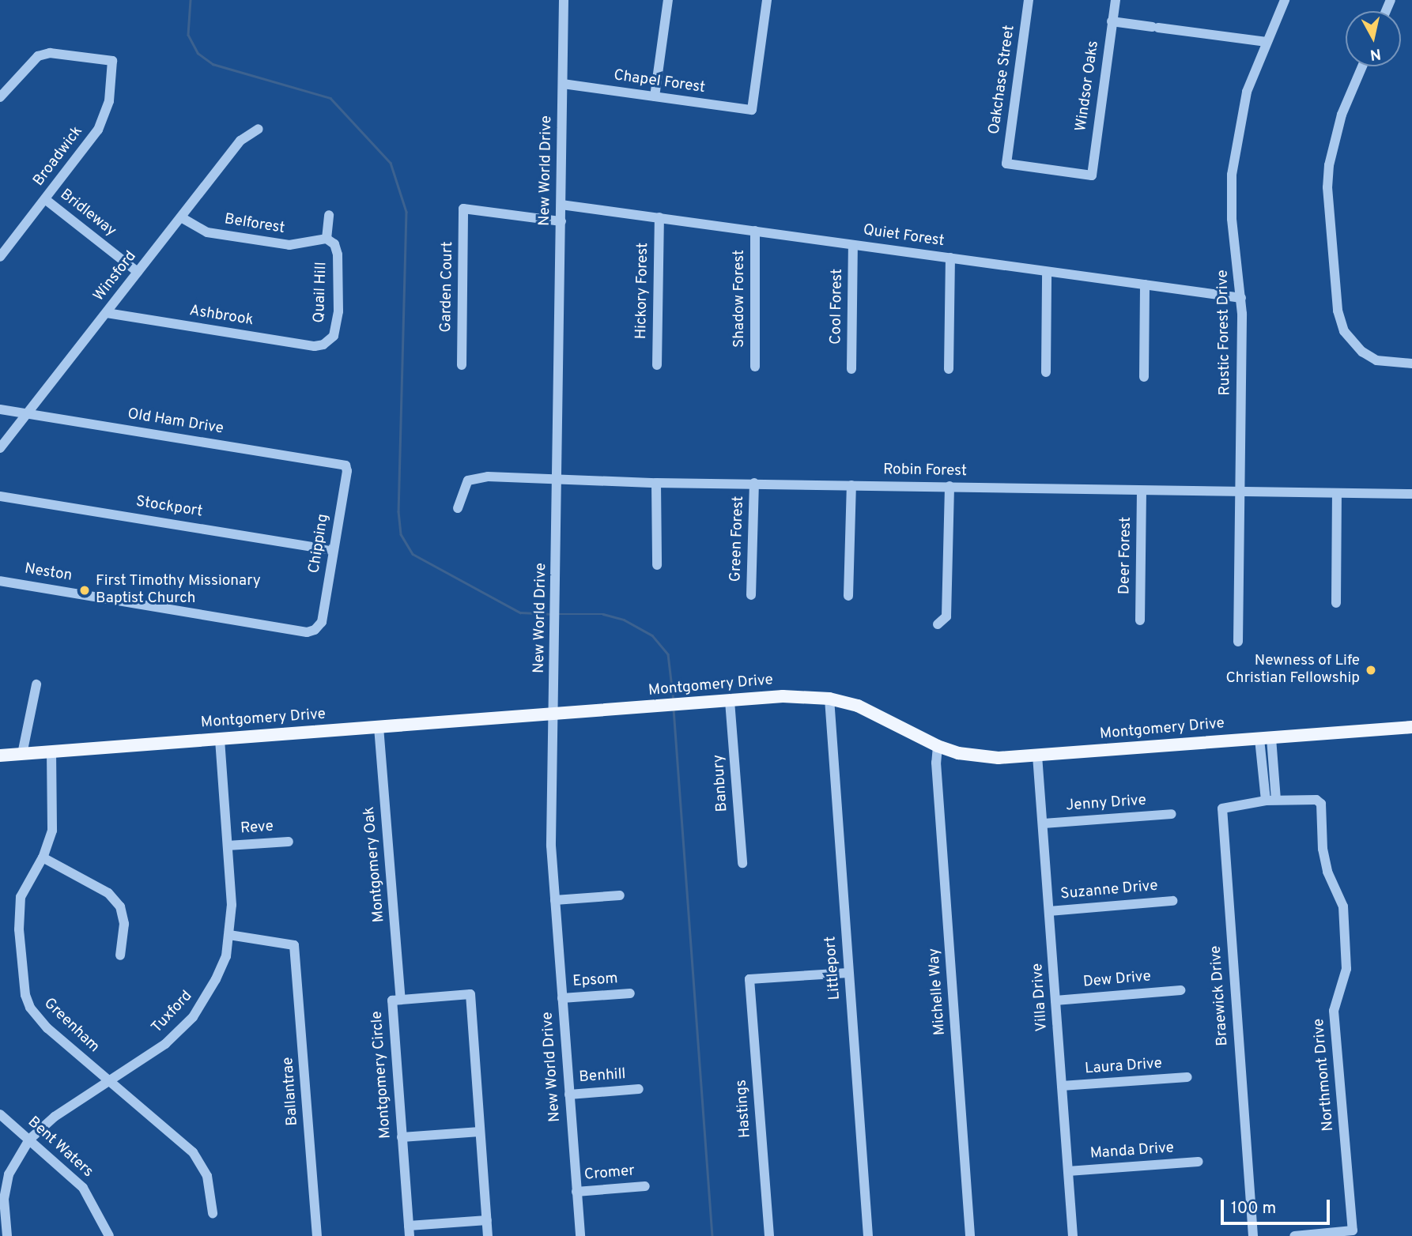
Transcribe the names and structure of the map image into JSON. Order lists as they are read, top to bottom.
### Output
{
  "streets": {
    "main road": ["Montgomery Drive"],
    "street": [
      "Oakchase Street",
      "Chapel Forest",
      "Windsor Oaks",
      "Broadwick",
      "New World Drive",
      "Bridleway",
      "Belforest",
      "Quiet Forest",
      "Winsford",
      "Garden Court",
      "Hickory Forest",
      "Quail Hill",
      "Shadow Forest",
      "Cool Forest",
      "Ashbrook",
      "Rustic Forest Drive",
      "Old Ham Drive",
      "Robin Forest",
      "Stockport",
      "Green Forest",
      "Chipping",
      "Deer Forest",
      "Neston",
      "Banbury",
      "Jenny Drive",
      "Reve",
      "Montgomery Oak",
      "Suzanne Drive",
      "Littleport",
      "Dew Drive",
      "Epsom",
      "Michelle Way",
      "Braewick Drive",
      "Villa Drive",
      "Tuxford",
      "Greenham",
      "Laura Drive",
      "Montgomery Circle",
      "Northmont Drive",
      "Benhill",
      "Ballantrae",
      "Hastings",
      "Bent Waters",
      "Manda Drive",
      "Cromer"
    ]
  },
  "crossings": [
    ["Oakchase Street", "Windsor Oaks"],
    ["Chapel Forest", "New World Drive"],
    ["Broadwick", "Bridleway"],
    ["New World Drive", "Quiet Forest"],
    ["New World Drive", "Garden Court"],
    ["New World Drive", "Robin Forest"],
    ["New World Drive", "Montgomery Drive"],
    ["New World Drive", "Epsom"],
    ["New World Drive", "Benhill"],
    ["New World Drive", "Cromer"],
    ["Bridleway", "Winsford"],
    ["Belforest", "Winsford"],
    ["Belforest", "Quail Hill"],
    ["Quiet Forest", "Hickory Forest"],
    ["Quiet Forest", "Shadow Forest"],
    ["Quiet Forest", "Cool Forest"],
    ["Quiet Forest", "Rustic Forest Drive"],
    ["Winsford", "Ashbrook"],
    ["Winsford", "Old Ham Drive"],
    ["Quail Hill", "Ashbrook"],
    ["Rustic Forest Drive", "Robin Forest"],
    ["Old Ham Drive", "Chipping"],
    ["Robin Forest", "Green Forest"],
    ["Robin Forest", "Deer Forest"],
    ["Stockport", "Chipping"],
    ["Chipping", "Neston"],
    ["Montgomery Drive", "Banbury"],
    ["Montgomery Drive", "Montgomery Oak"],
    ["Montgomery Drive", "Littleport"],
    ["Montgomery Drive", "Michelle Way"],
    ["Montgomery Drive", "Villa Drive"],
    ["Montgomery Drive", "Tuxford"],
    ["Montgomery Drive", "Greenham"],
    ["Jenny Drive", "Villa Drive"],
    ["Reve", "Tuxford"],
    ["Montgomery Oak", "Montgomery Circle"],
    ["Suzanne Drive", "Villa Drive"],
    ["Littleport", "Hastings"],
    ["Dew Drive", "Villa Drive"],
    ["Braewick Drive", "Northmont Drive"],
    ["Villa Drive", "Laura Drive"],
    ["Villa Drive", "Manda Drive"],
    ["Tuxford", "Greenham"],
    ["Tuxford", "Ballantrae"],
    ["Tuxford", "Bent Waters"]
  ],
  "places": ["First Timothy Missionary Baptist Church", "Newness of Life Christian Fellowship"],
  "scale_bar": "100 m",
  "north": "bottom"
}
